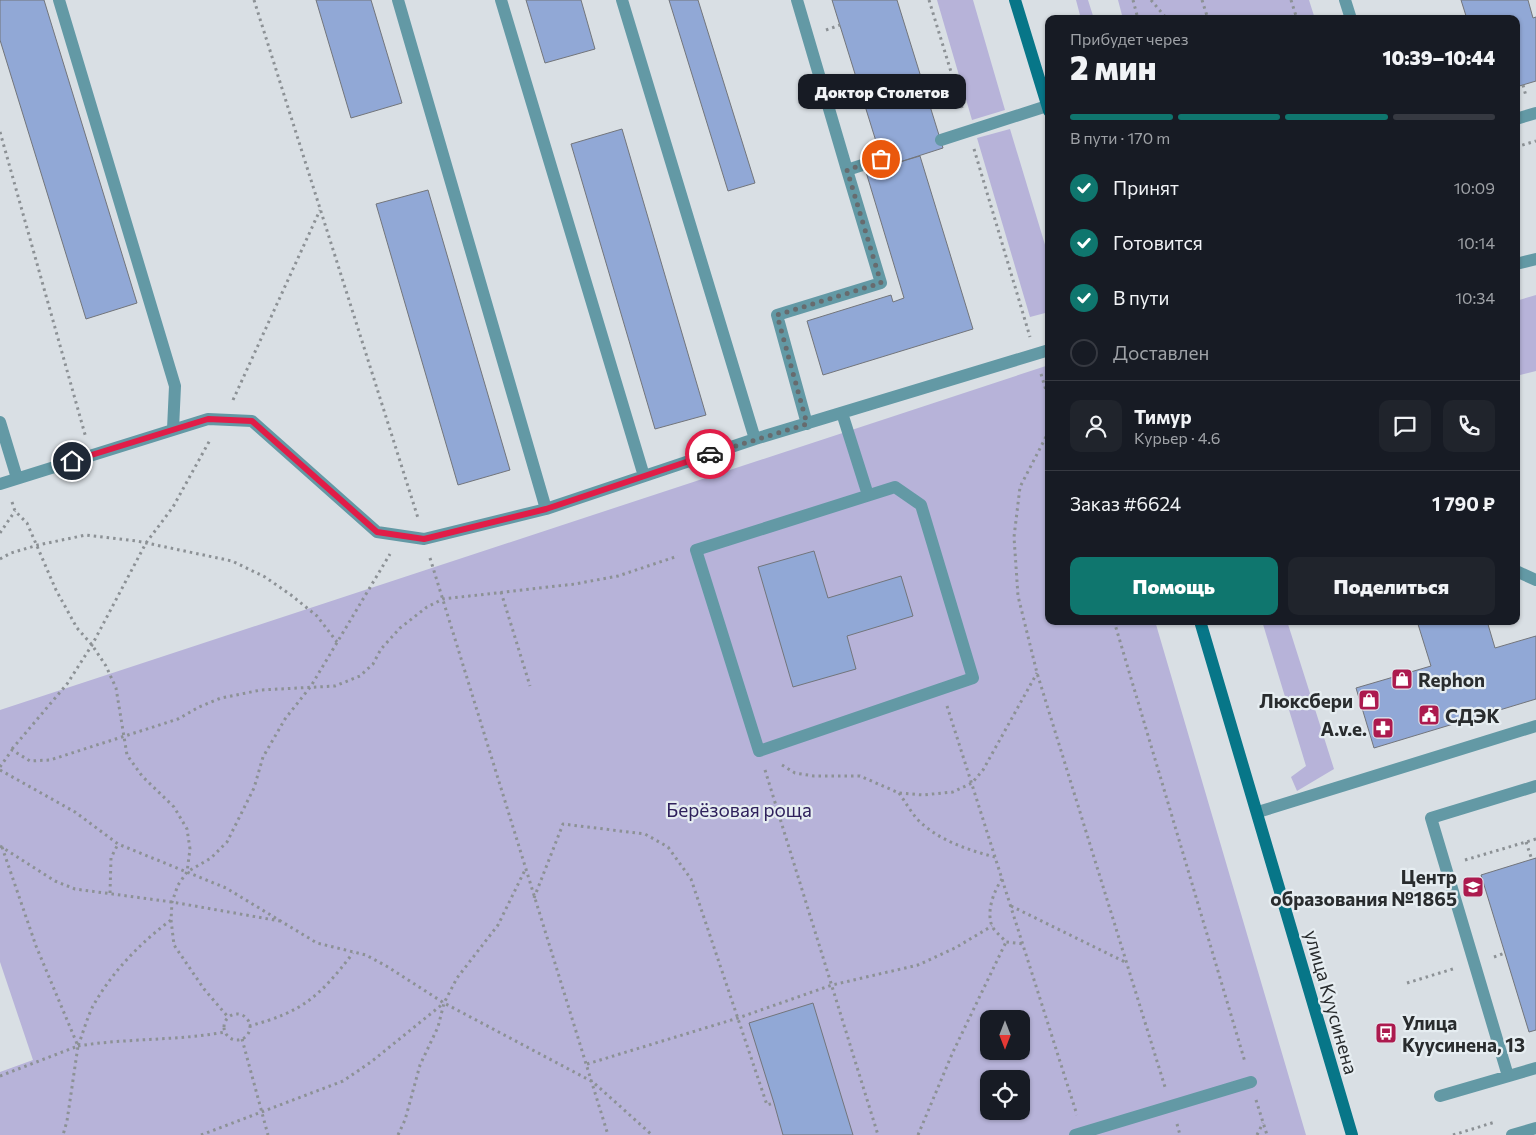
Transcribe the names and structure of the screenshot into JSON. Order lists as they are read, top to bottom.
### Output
{
  "streets": {
    "main road": ["улица Куусинена"]
  },
  "parks": ["Берёзовая роща"],
  "places": {
    "other": ["Доктор Столетов"],
    "shop": ["Rephon", "Люксбери"],
    "public building": ["СДЭК"],
    "pharmacy": ["A.v.e."],
    "school or university": ["Центр образования №1865"],
    "bus stop": ["Улица Куусинена, 13"]
  },
  "north": "bottom",
  "page": {
    "heading": ["2 мин", "Прибудет через", "10:39–10:44"],
    "panel": [
      "Тимур",
      "Курьер · 4.6",
      "Заказ #6624",
      "1 790 ₽"
    ],
    "bubble": "Доктор Столетов",
    "bar": "В пути · 170 m",
    "list": [
      ["Принят", "10:09"],
      ["Готовится", "10:14"],
      ["В пути", "10:34"],
      "Доставлен"
    ],
    "buttons": ["Помощь", "Поделиться"]
  }
}
